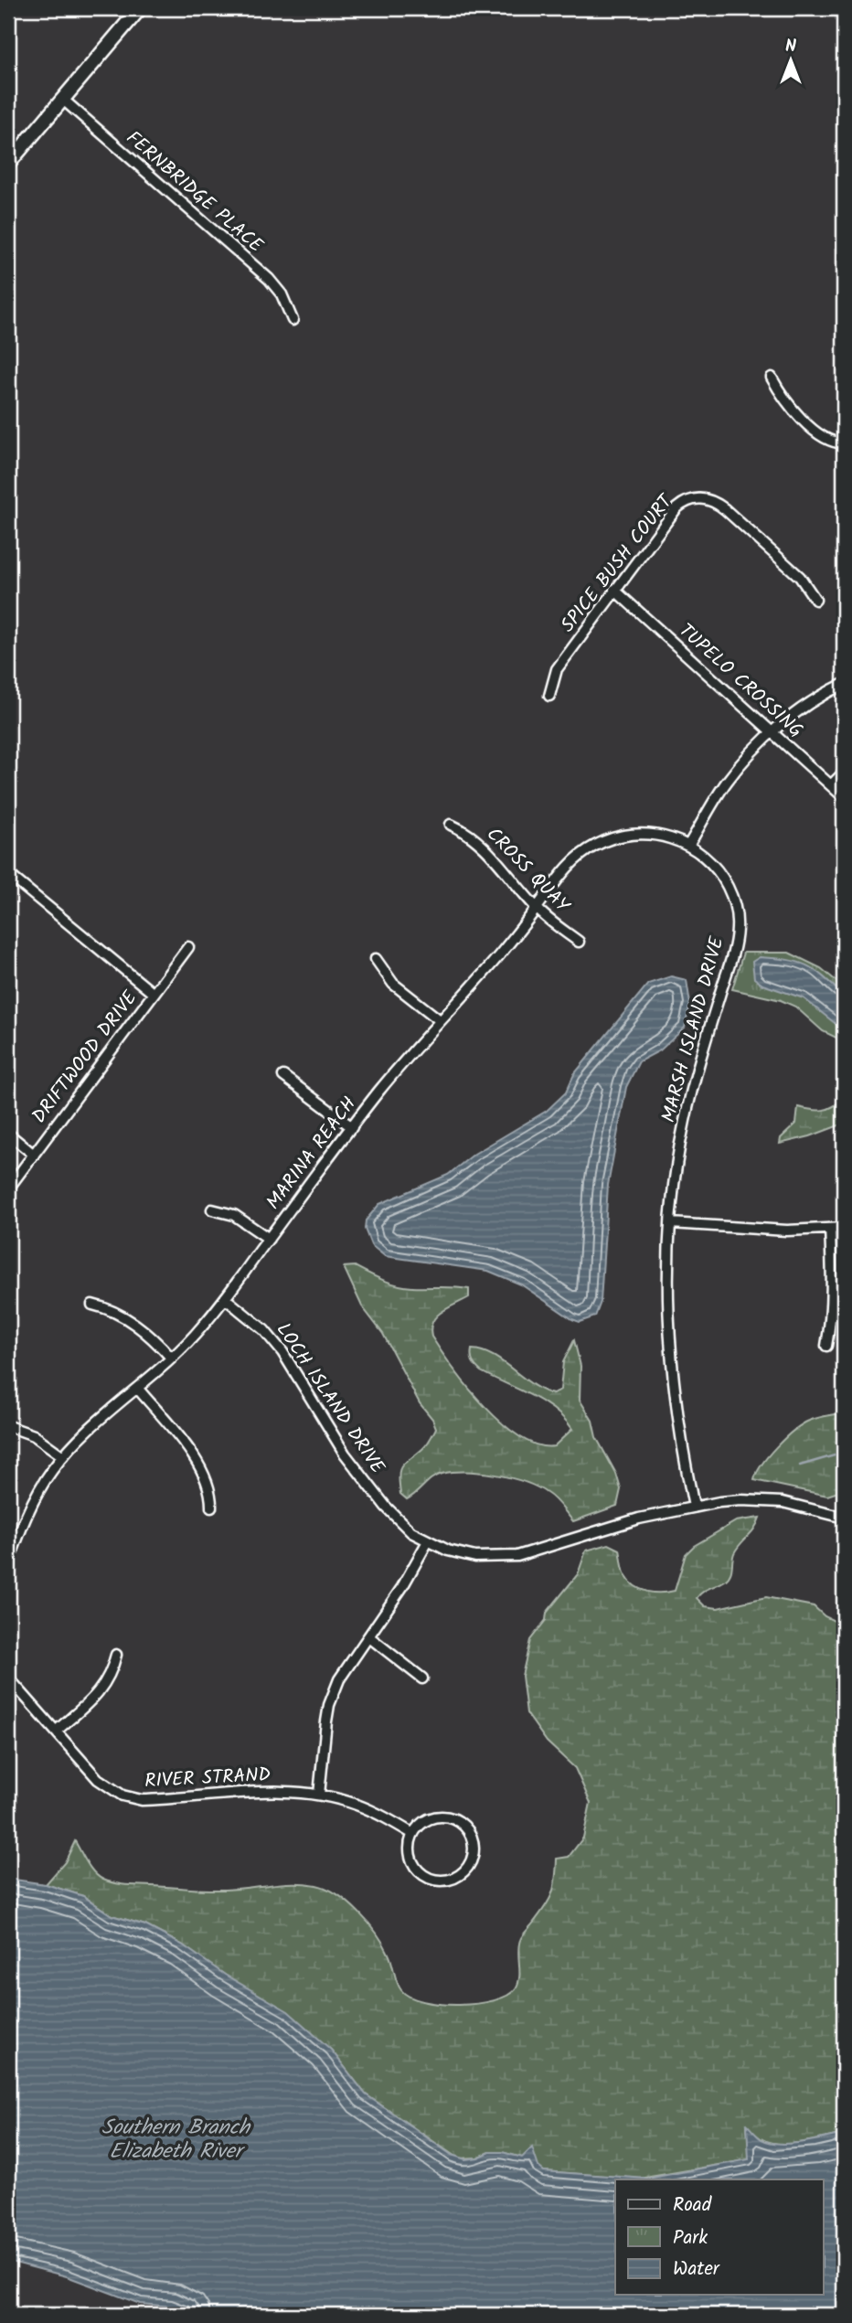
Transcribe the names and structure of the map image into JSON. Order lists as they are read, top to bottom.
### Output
{
  "streets": {
    "street": [
      "FERNBRIDGE PLACE",
      "SPICE BUSH COURT",
      "TUPELO CROSSING",
      "CROSS QUAY",
      "MARSH ISLAND DRIVE",
      "DRIFTWOOD DRIVE",
      "MARINA REACH",
      "LOCH ISLAND DRIVE",
      "RIVER STRAND"
    ]
  },
  "crossings": [
    ["SPICE BUSH COURT", "TUPELO CROSSING"],
    ["CROSS QUAY", "MARINA REACH"],
    ["MARSH ISLAND DRIVE", "MARINA REACH"],
    ["MARSH ISLAND DRIVE", "LOCH ISLAND DRIVE"],
    ["MARINA REACH", "LOCH ISLAND DRIVE"]
  ],
  "water": ["Southern Branch Elizabeth River"],
  "legend": ["Road", "Park", "Water"],
  "north": "top"
}
